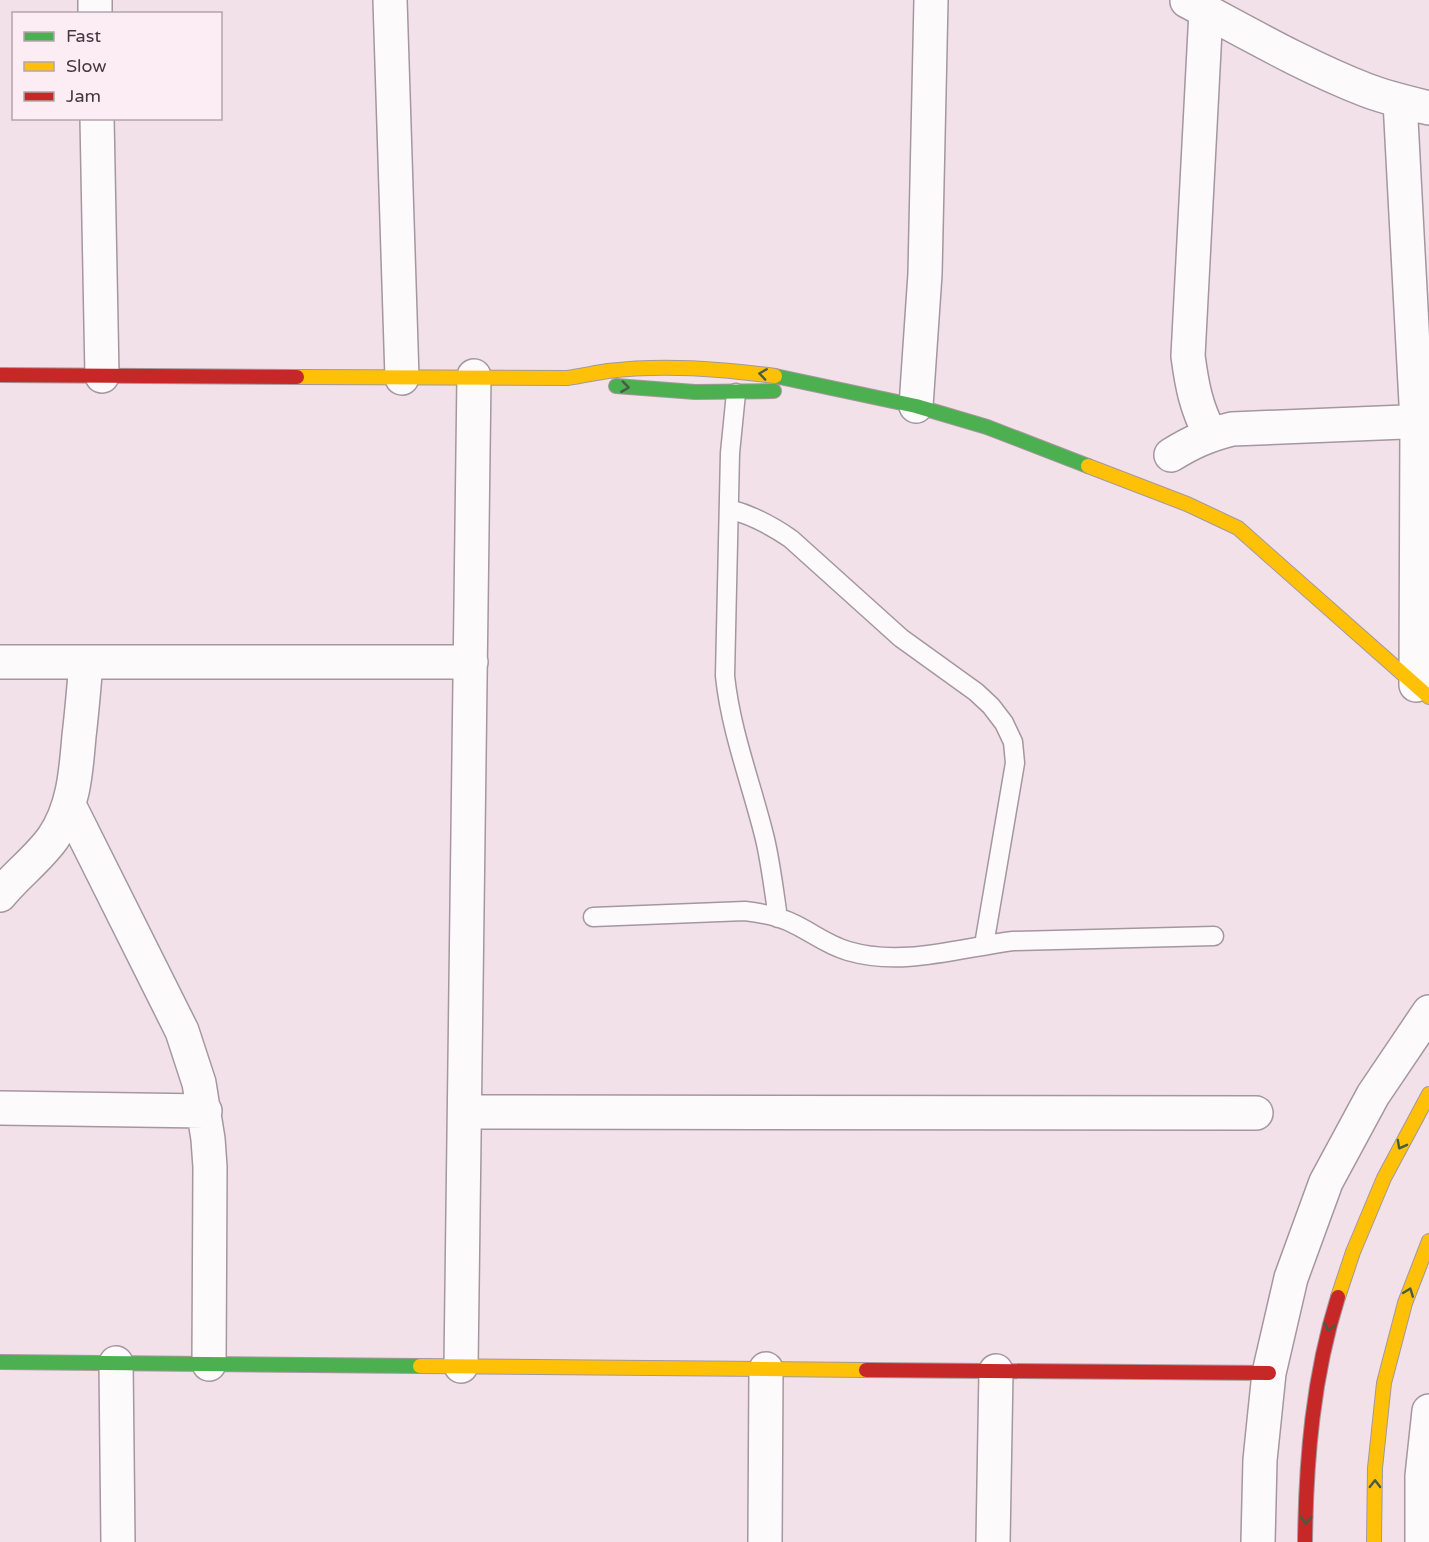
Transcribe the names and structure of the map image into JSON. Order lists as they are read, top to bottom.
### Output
{
  "legend": ["Fast", "Slow", "Jam"]
}
